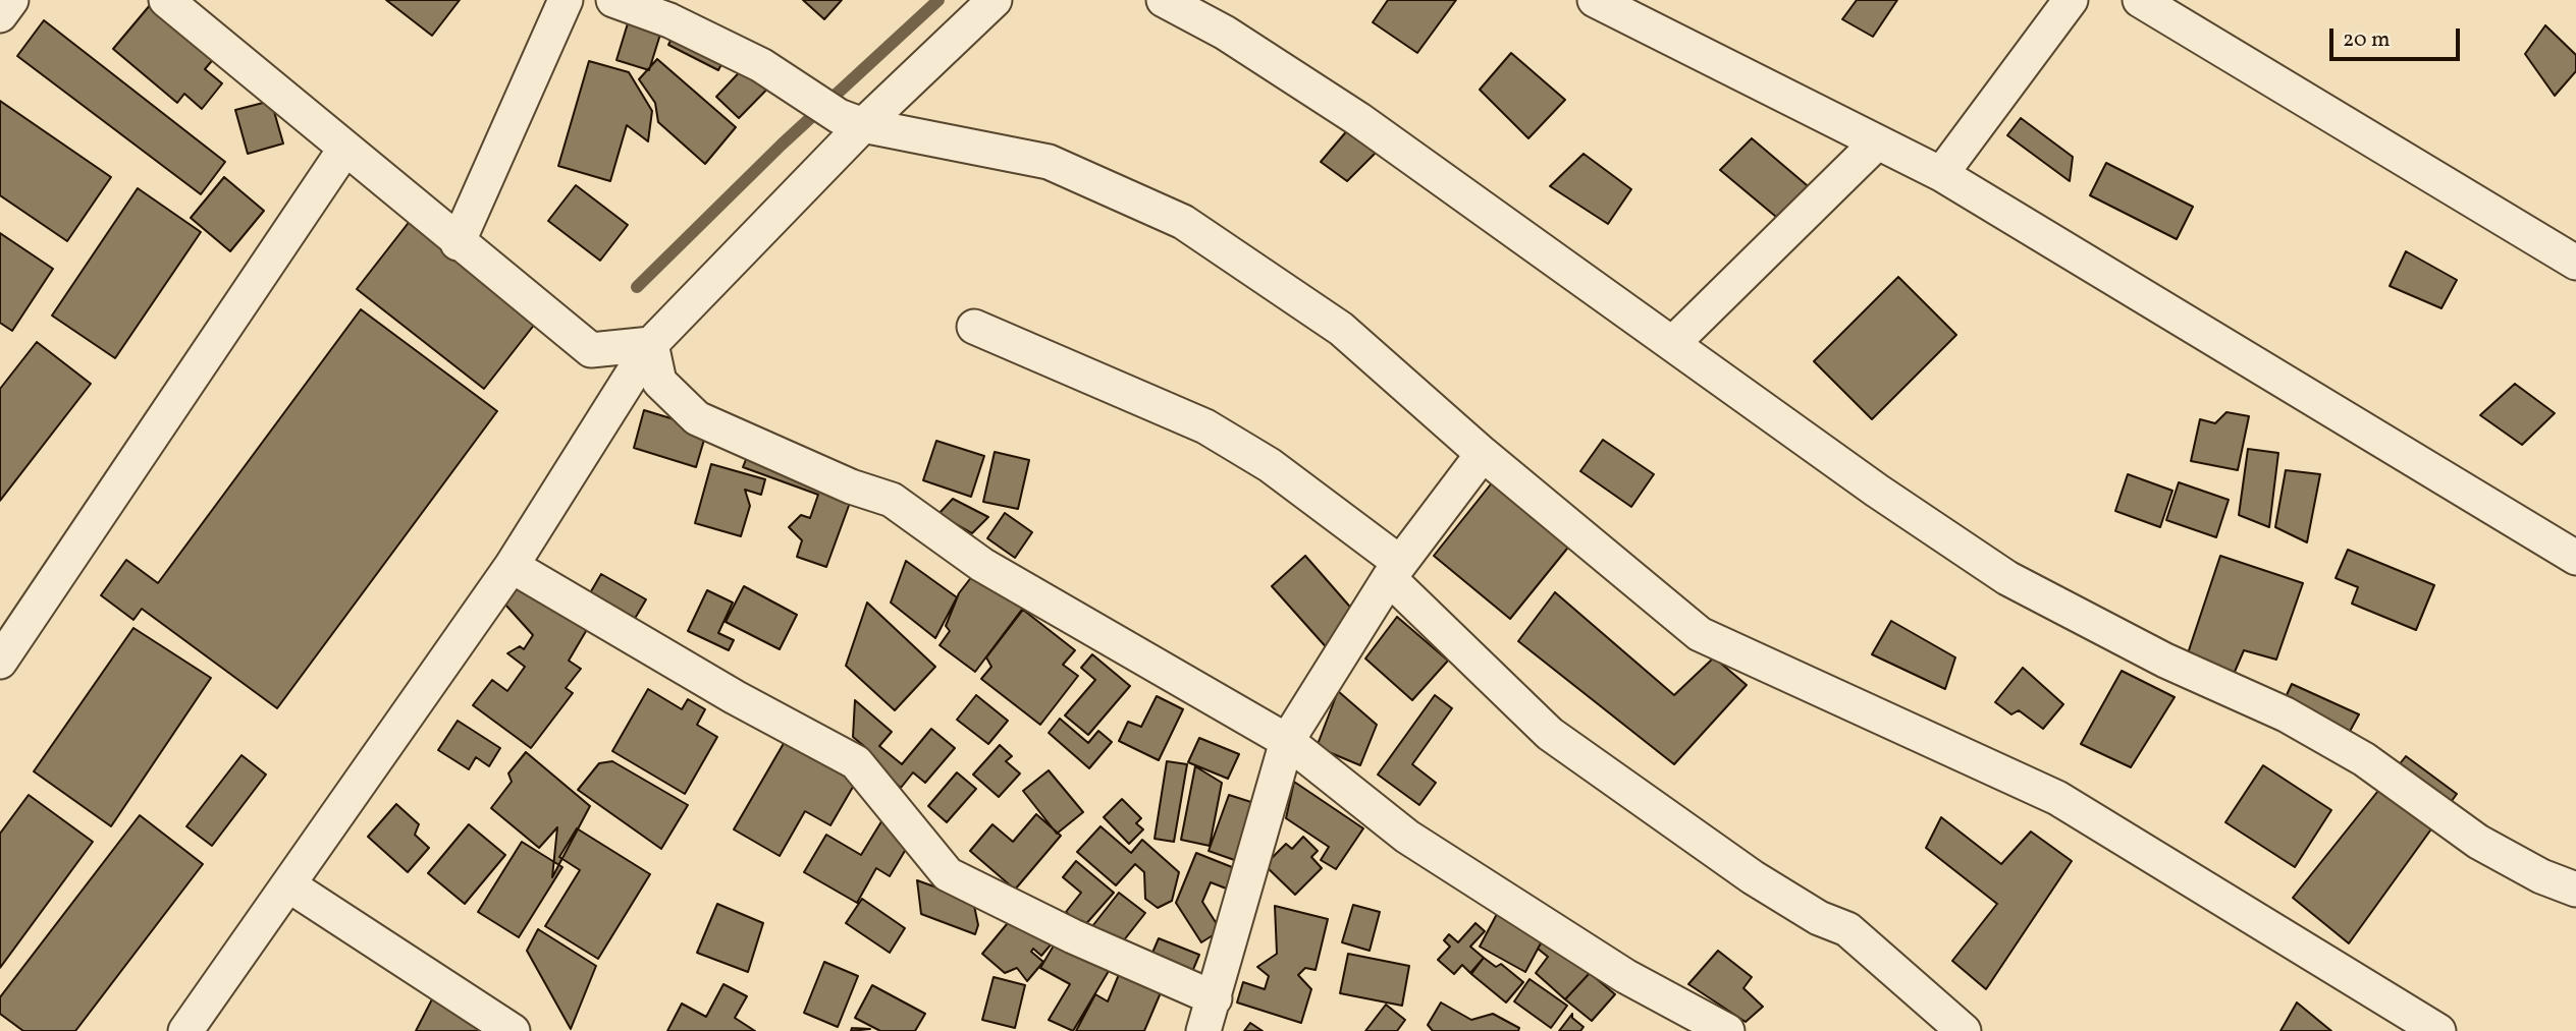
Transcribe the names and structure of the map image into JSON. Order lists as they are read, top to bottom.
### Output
{
  "scale_bar": "20 m"
}
